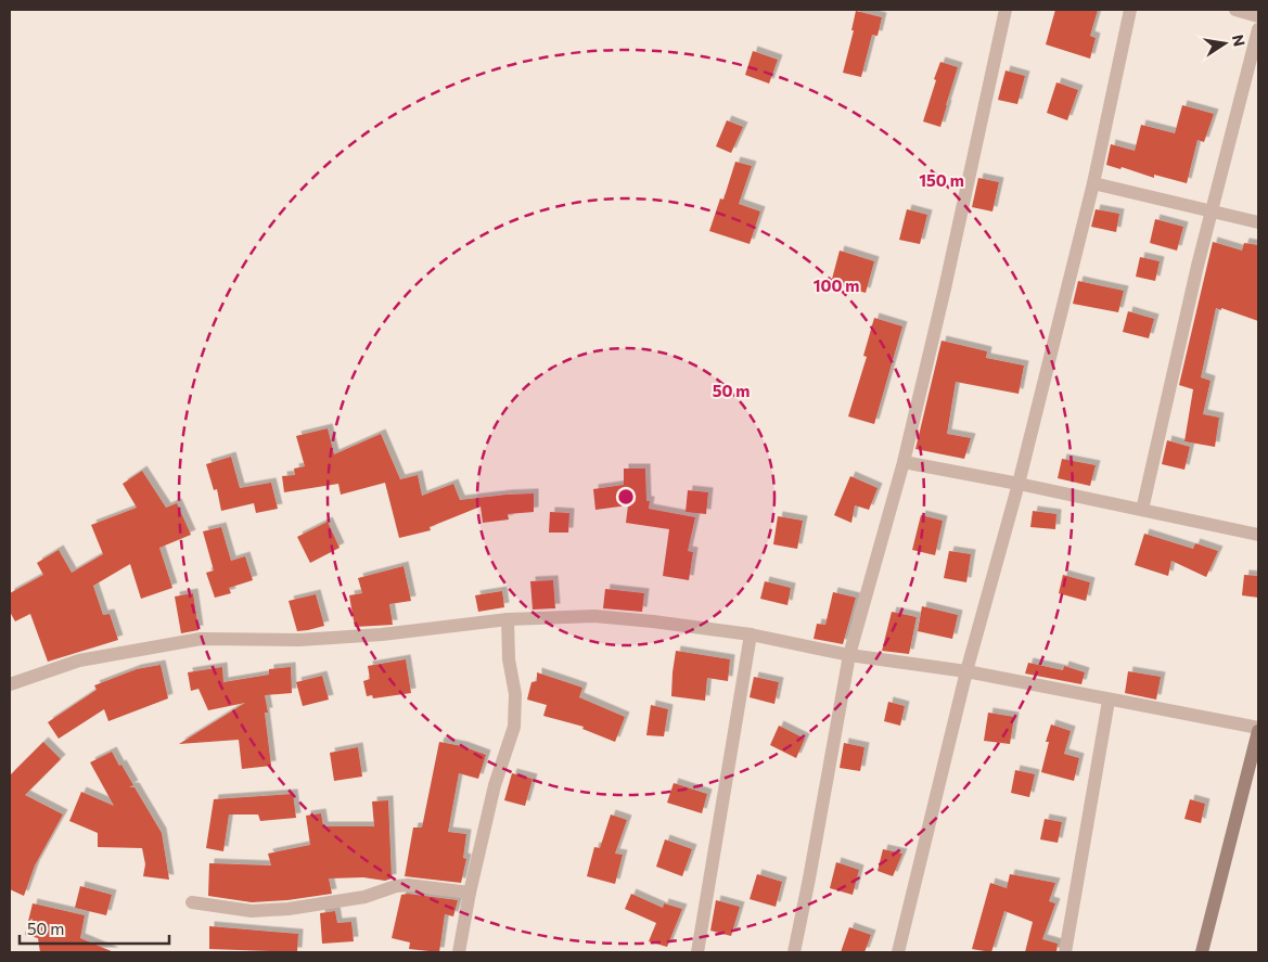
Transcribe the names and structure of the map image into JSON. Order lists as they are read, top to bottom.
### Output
{
  "scale_bar": "50 m",
  "north": "right",
  "rings": ["150 m", "100 m", "50 m"]
}
